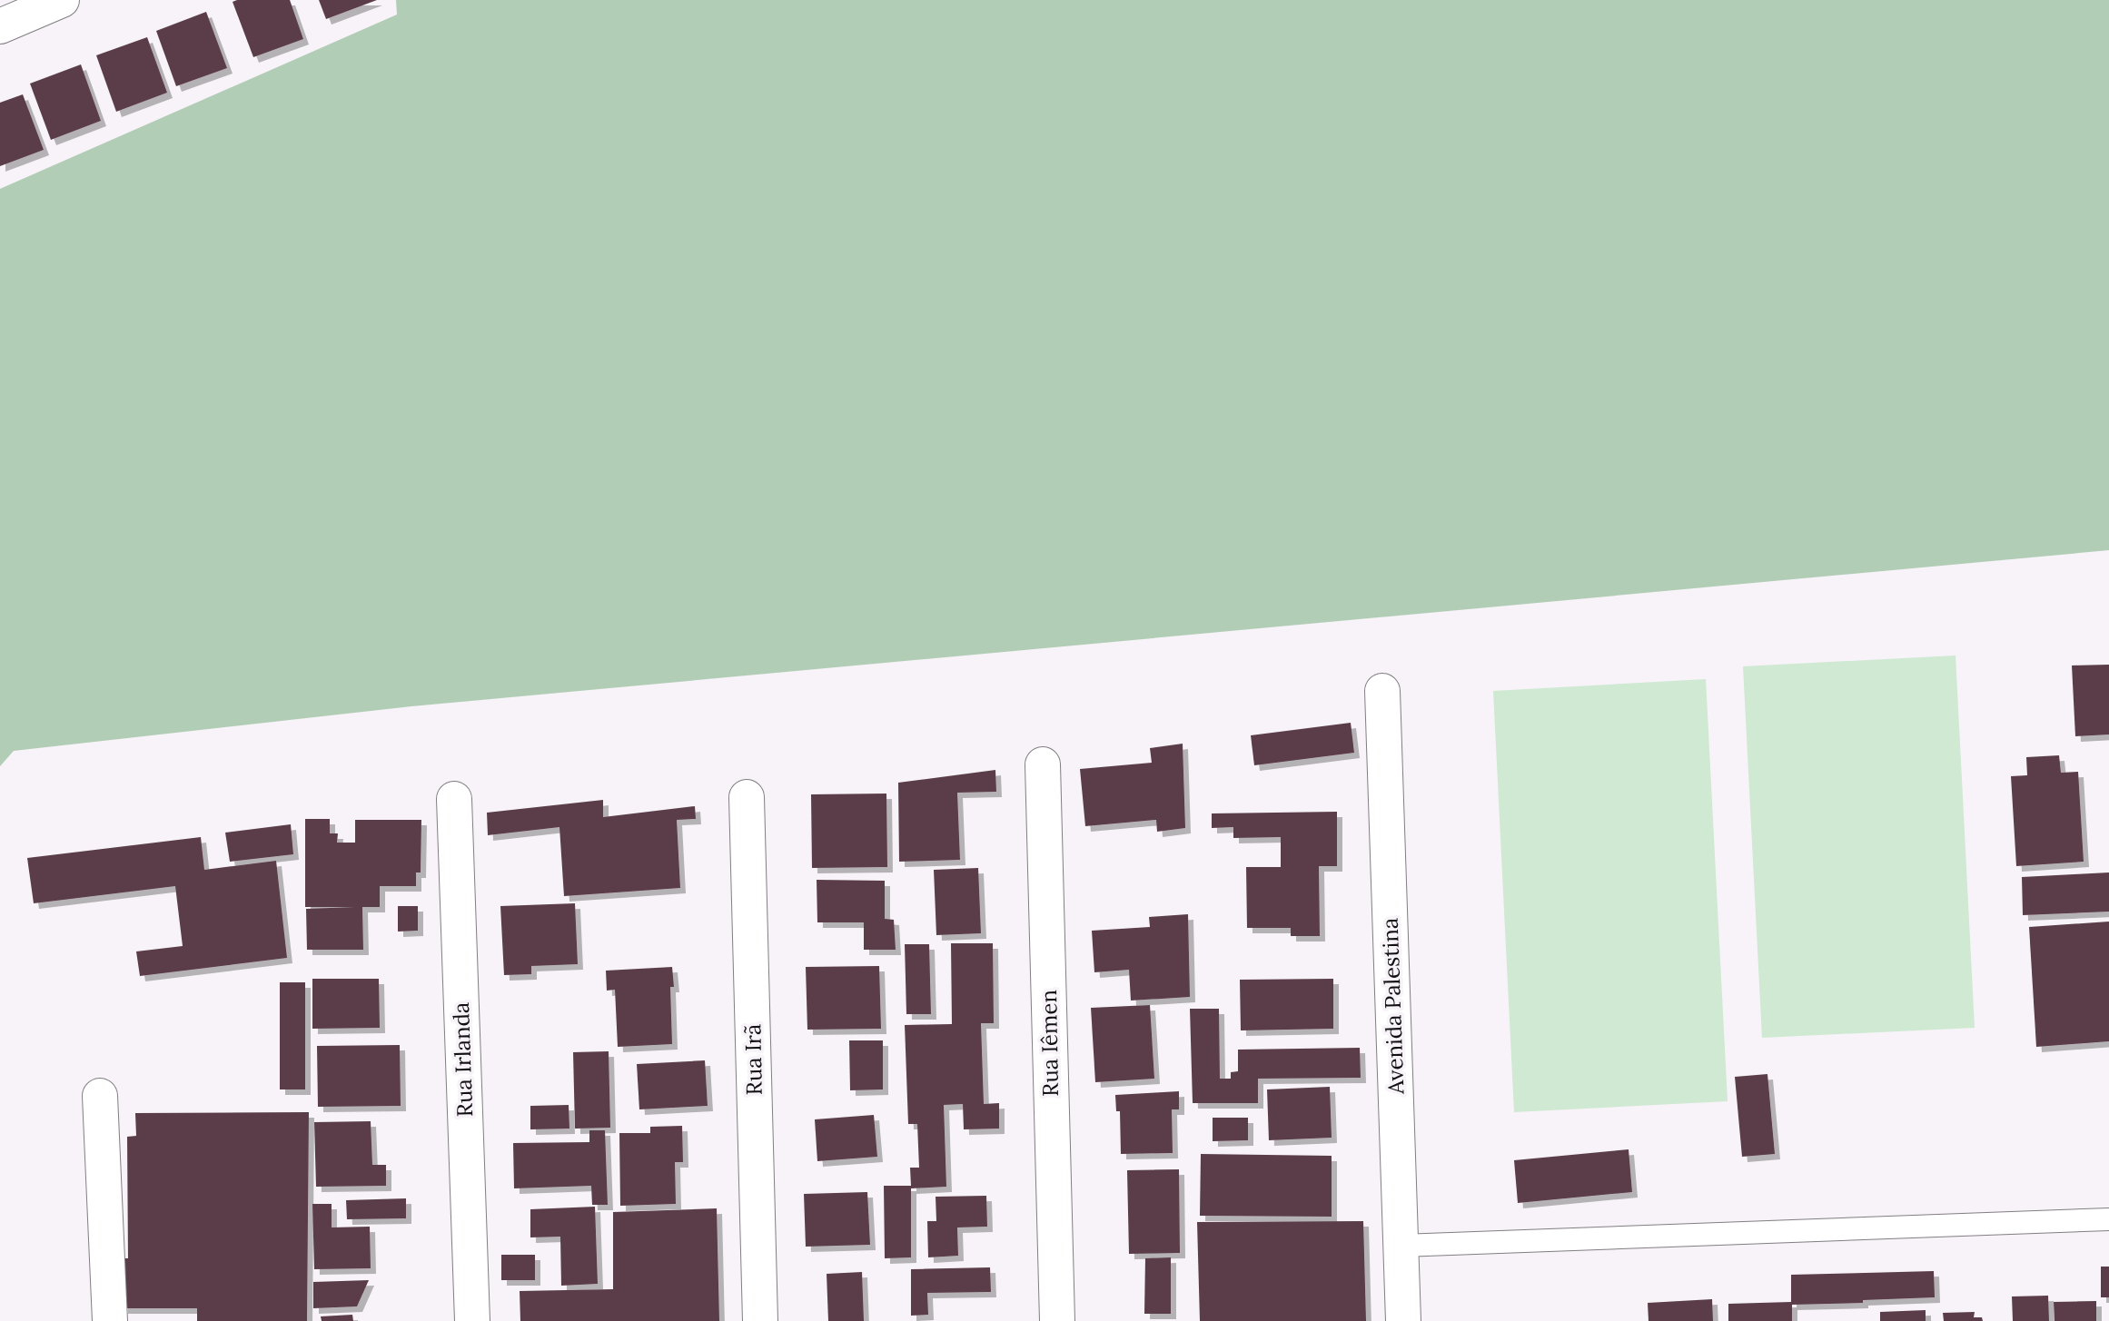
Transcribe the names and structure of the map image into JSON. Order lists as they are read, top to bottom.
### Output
{
  "streets": {
    "street": [
      "Avenida Palestina",
      "Rua Iêmen",
      "Rua Irlanda",
      "Rua Irã"
    ]
  }
}
